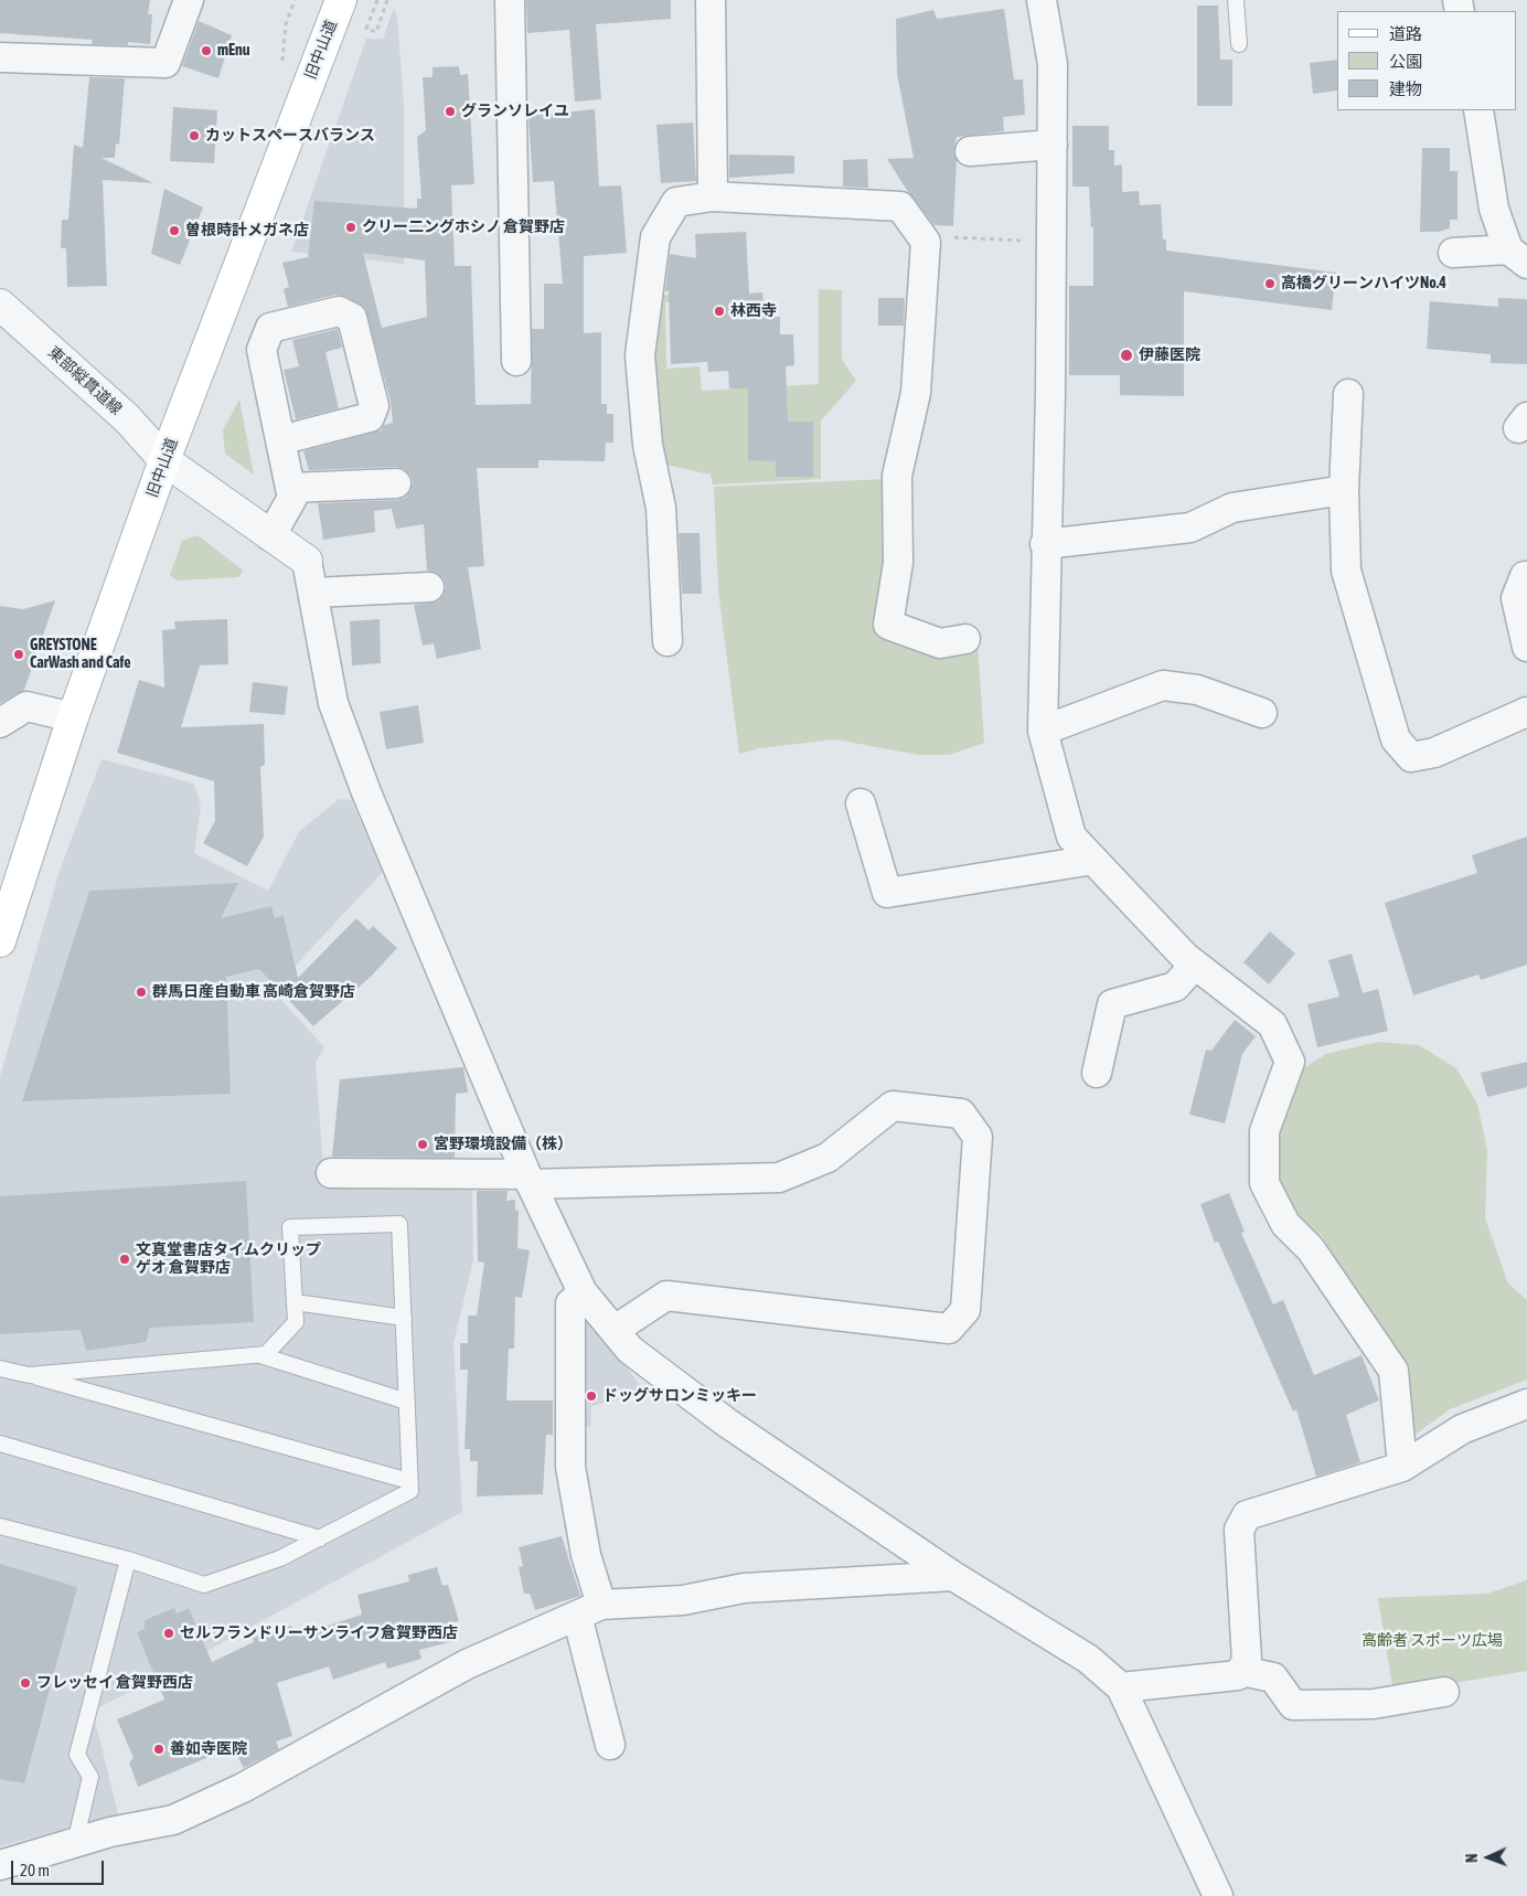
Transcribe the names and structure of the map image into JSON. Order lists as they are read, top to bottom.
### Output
{
  "streets": {
    "main road": ["旧中山道"],
    "street": ["東部縦貫道線"]
  },
  "crossings": [
    ["旧中山道", "東部縦貫道線"]
  ],
  "parks": ["高齢者 スポーツ広場"],
  "places": [
    "mEnu",
    "グランソレイユ",
    "カットスペースバランス",
    "クリー二ングホシノ 倉賀野店",
    "曽根時計メガネ店",
    "高橋グリーンハイツNo.4",
    "林西寺",
    "伊藤医院",
    "GREYSTONE CarWash and Cafe",
    "群馬日産自動車 高崎倉賀野店",
    "宮野環境設備（株）",
    "文真堂書店タイムクリップ ゲオ 倉賀野店",
    "ドッグサロンミッキー",
    "セルフランドリーサンライフ倉賀野西店",
    "フレッセイ 倉賀野西店",
    "善如寺医院"
  ],
  "legend": ["道路", "公園", "建物"],
  "scale_bar": "20 m",
  "north": "left"
}
